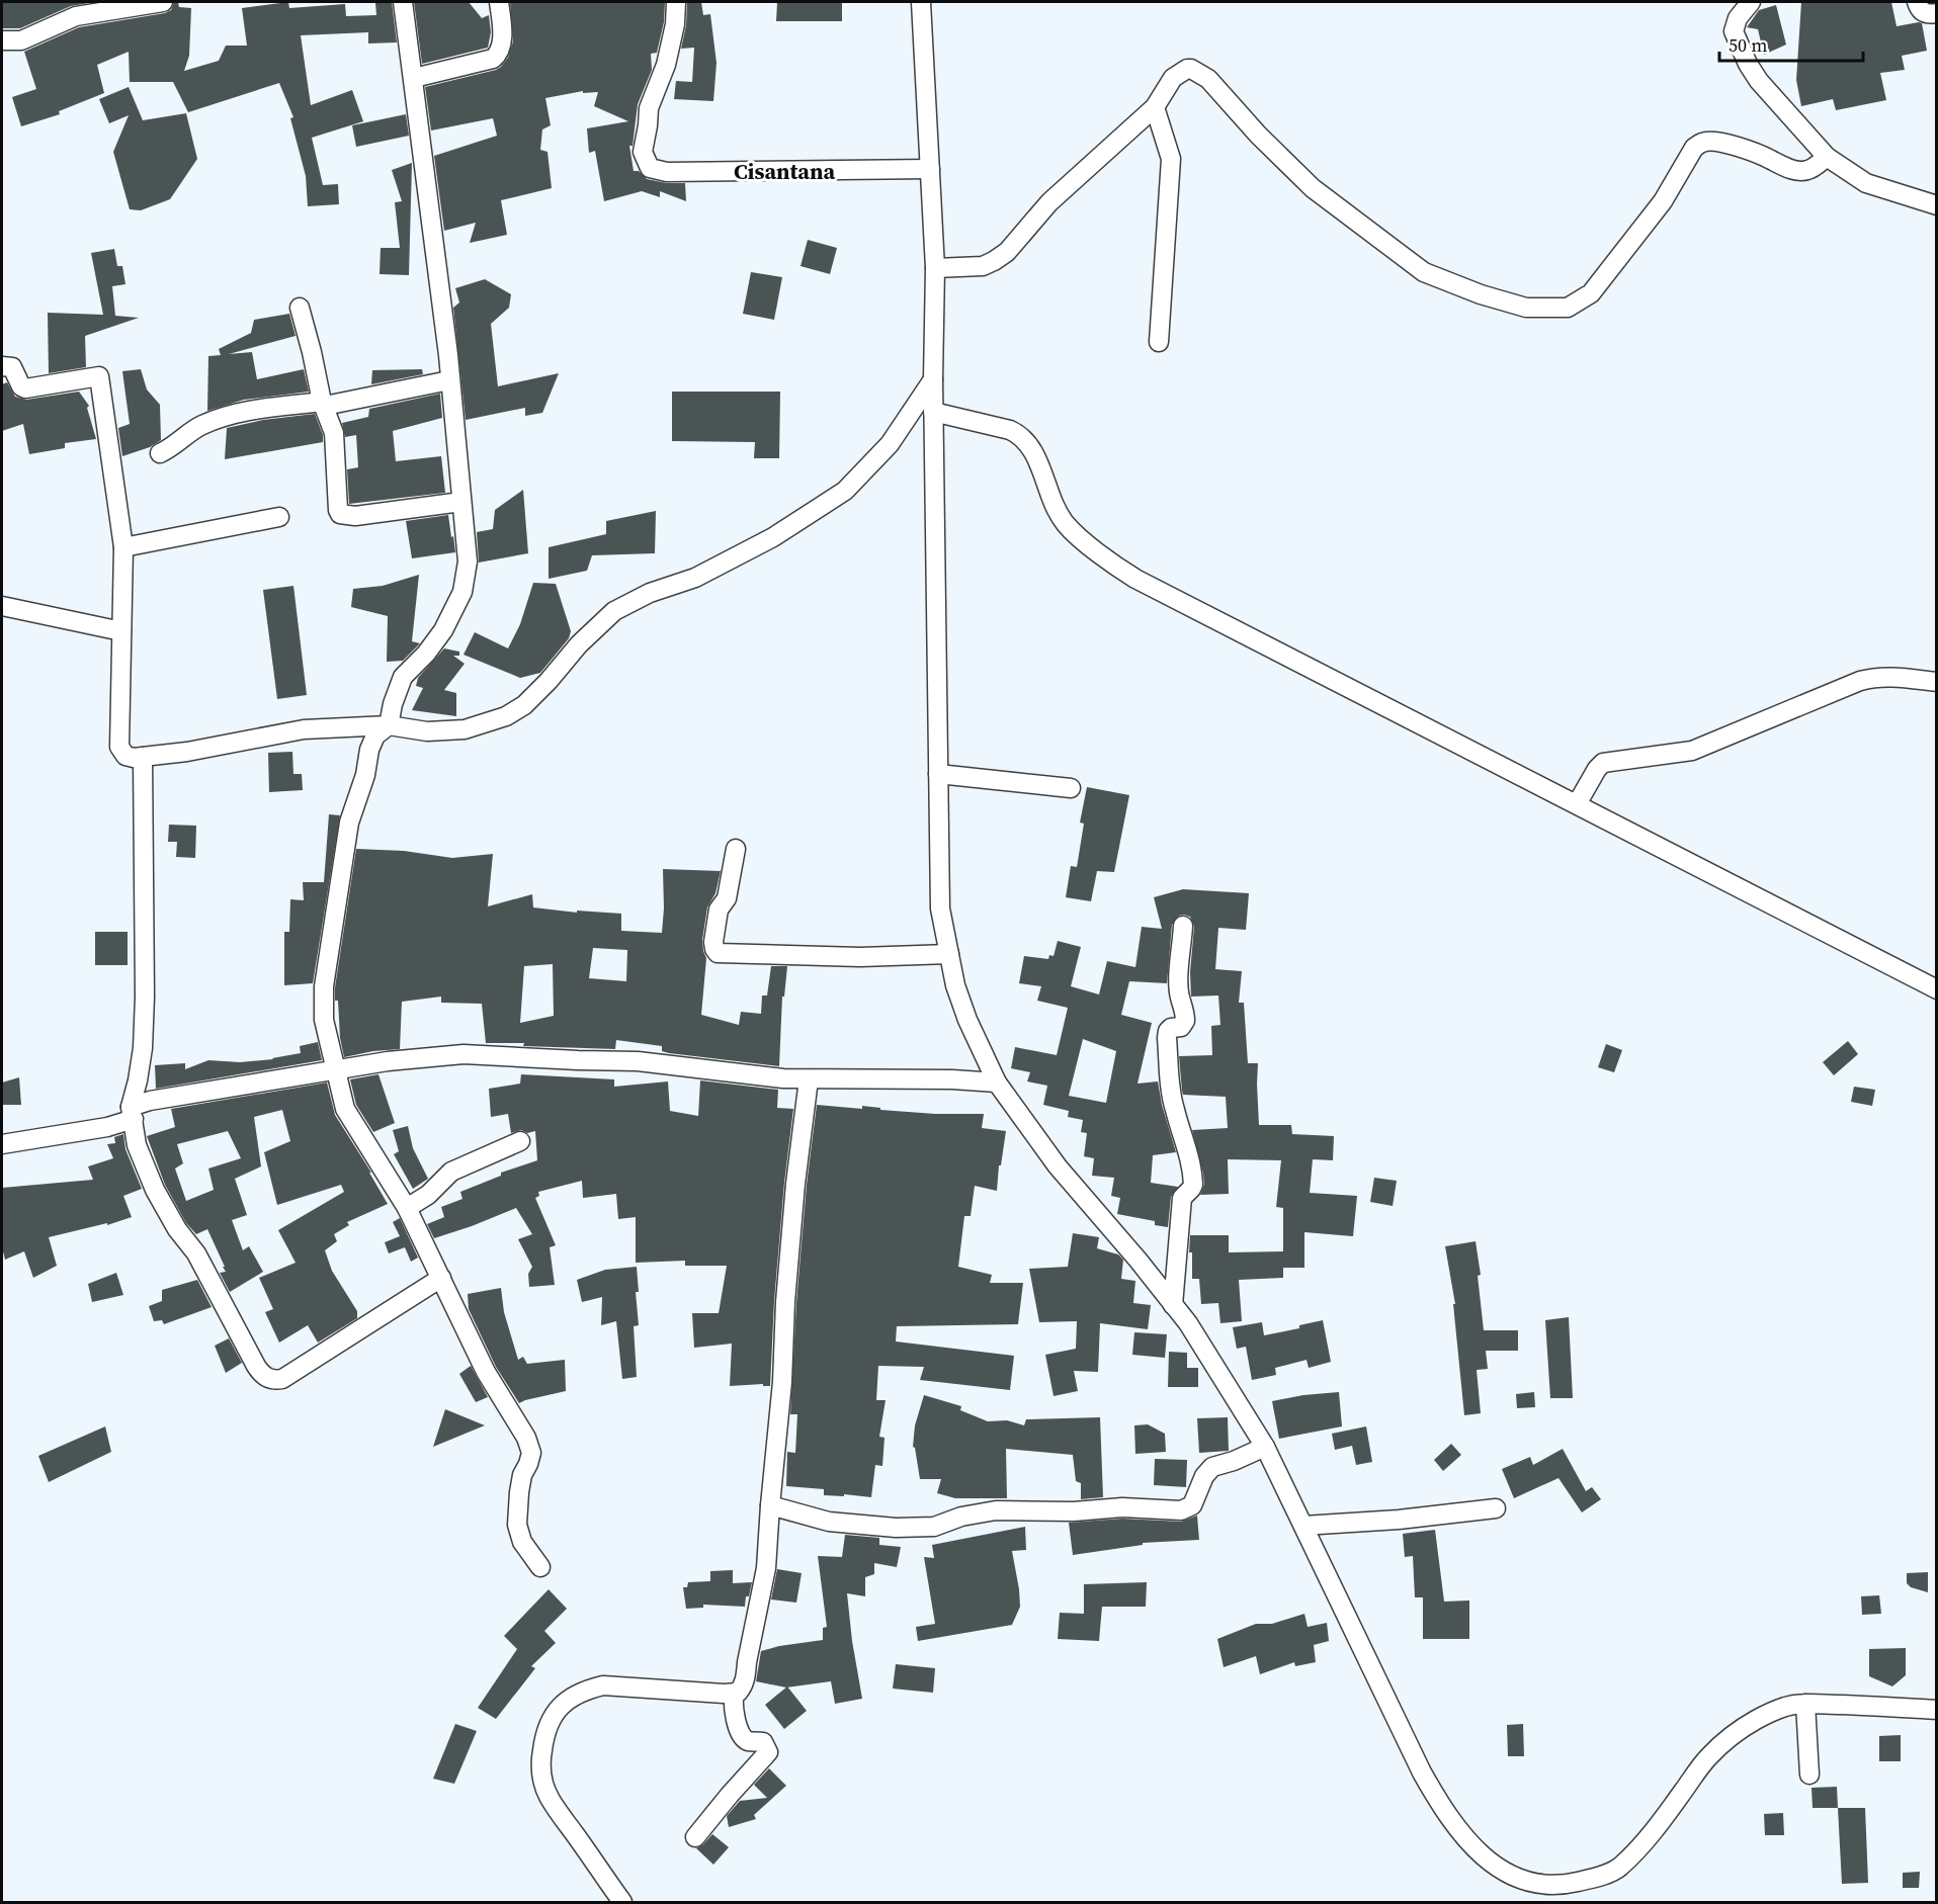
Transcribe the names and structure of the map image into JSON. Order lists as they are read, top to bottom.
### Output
{
  "districts": ["Cisantana"],
  "scale_bar": "50 m"
}
